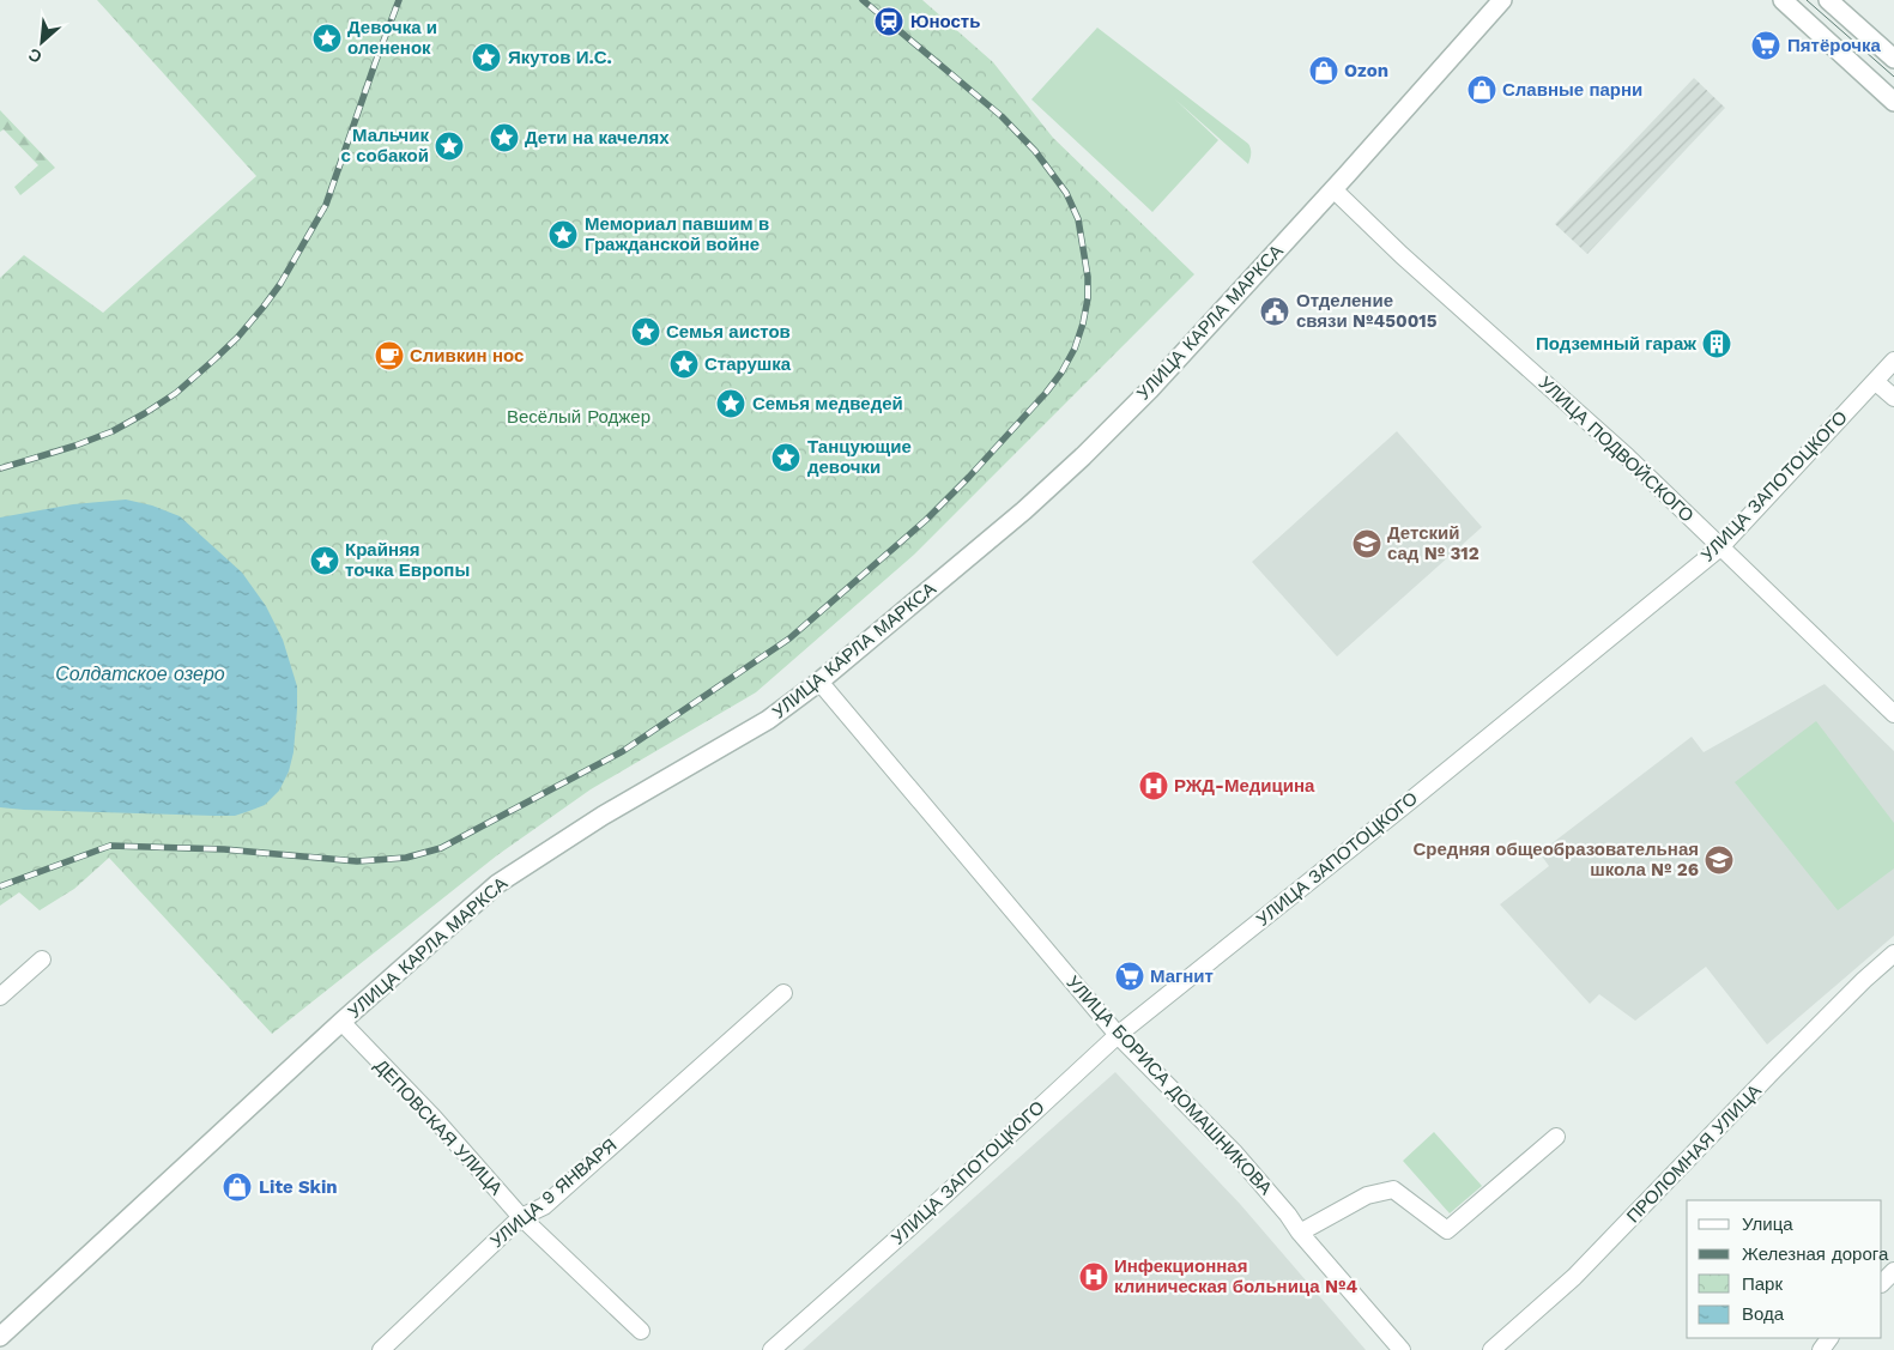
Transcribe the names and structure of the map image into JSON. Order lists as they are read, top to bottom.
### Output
{
  "streets": {
    "street": [
      "УЛИЦА КАРЛА МАРКСА",
      "УЛИЦА ПОДВОЙСКОГО",
      "УЛИЦА ЗАПОТОЦКОГО",
      "УЛИЦА БОРИСА ДОМАШНИКОВА",
      "ДЕПОВСКАЯ УЛИЦА",
      "ПРОЛОМНАЯ УЛИЦА",
      "УЛИЦА 9 ЯНВАРЯ"
    ]
  },
  "crossings": [
    ["УЛИЦА КАРЛА МАРКСА", "УЛИЦА ПОДВОЙСКОГО"],
    ["УЛИЦА КАРЛА МАРКСА", "УЛИЦА БОРИСА ДОМАШНИКОВА"],
    ["УЛИЦА КАРЛА МАРКСА", "ДЕПОВСКАЯ УЛИЦА"],
    ["УЛИЦА ПОДВОЙСКОГО", "УЛИЦА ЗАПОТОЦКОГО"],
    ["УЛИЦА ЗАПОТОЦКОГО", "УЛИЦА БОРИСА ДОМАШНИКОВА"],
    ["ДЕПОВСКАЯ УЛИЦА", "УЛИЦА 9 ЯНВАРЯ"]
  ],
  "water": ["Солдатское озеро"],
  "parks": ["Весёлый Роджер"],
  "places": {
    "station": ["Юность"],
    "place": [
      "Девочка и олененок",
      "Якутов И.С.",
      "Дети на качелях",
      "Мальчик с собакой",
      "Мемориал павшим в Гражданской войне",
      "Семья аистов",
      "Старушка",
      "Семья медведей",
      "Танцующие девочки",
      "Крайняя точка Европы"
    ],
    "supermarket": ["Пятёрочка", "Магнит"],
    "shop": ["Ozon", "Славные парни", "Lite Skin"],
    "public building": ["Отделение связи №450015"],
    "building": ["Подземный гараж"],
    "cafe": ["Сливкин нос"],
    "school or university": ["Детский сад № 312", "Средняя общеобразовательная школа № 26"],
    "hospital": ["РЖД-Медицина", "Инфекционная клиническая больница №4"]
  },
  "legend": [
    "Улица",
    "Железная дорога",
    "Парк",
    "Вода"
  ],
  "north": "bottom left"
}
